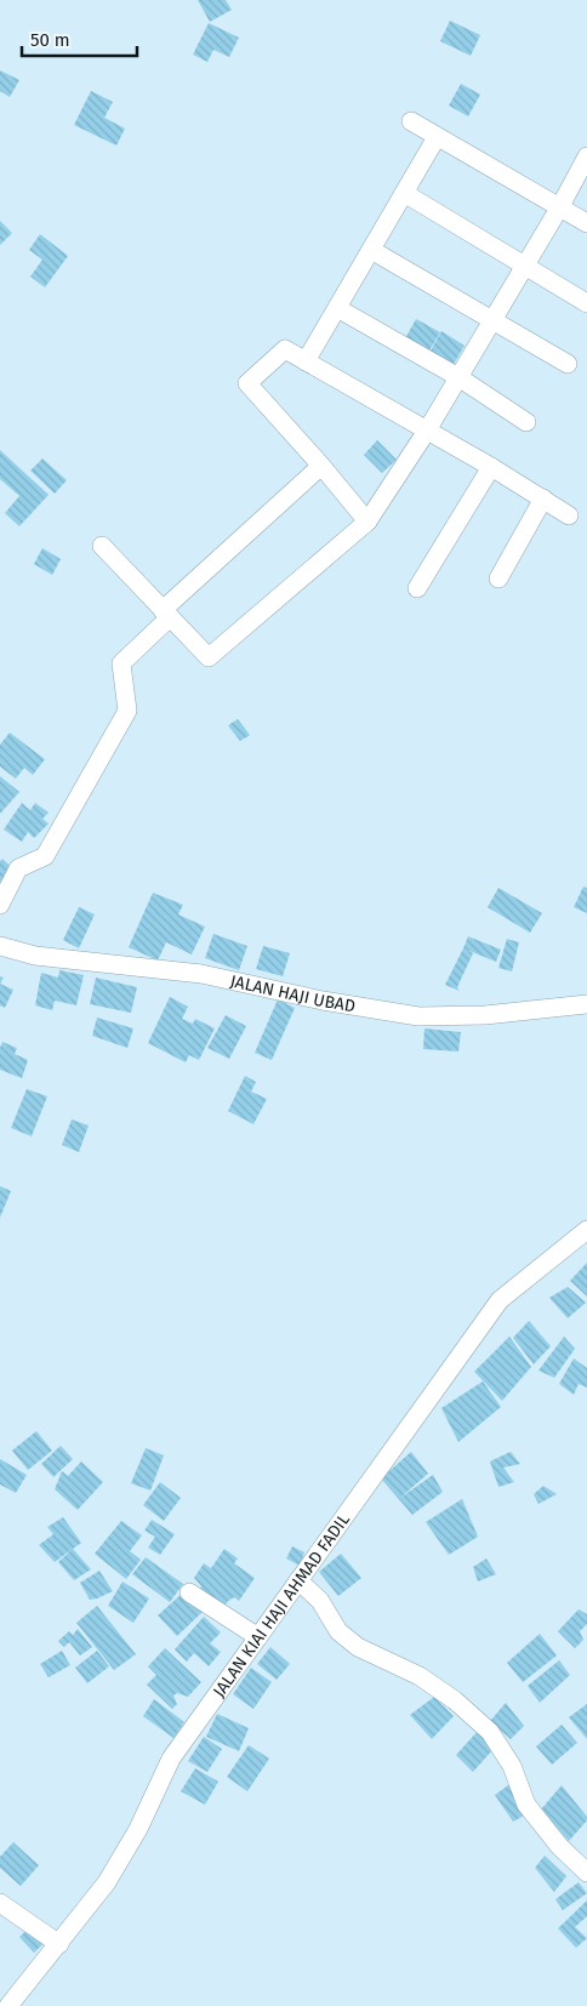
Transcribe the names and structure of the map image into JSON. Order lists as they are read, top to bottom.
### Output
{
  "streets": {
    "street": ["JALAN HAJI UBAD", "JALAN KIAI HAJI AHMAD FADIL"]
  },
  "scale_bar": "50 m"
}
